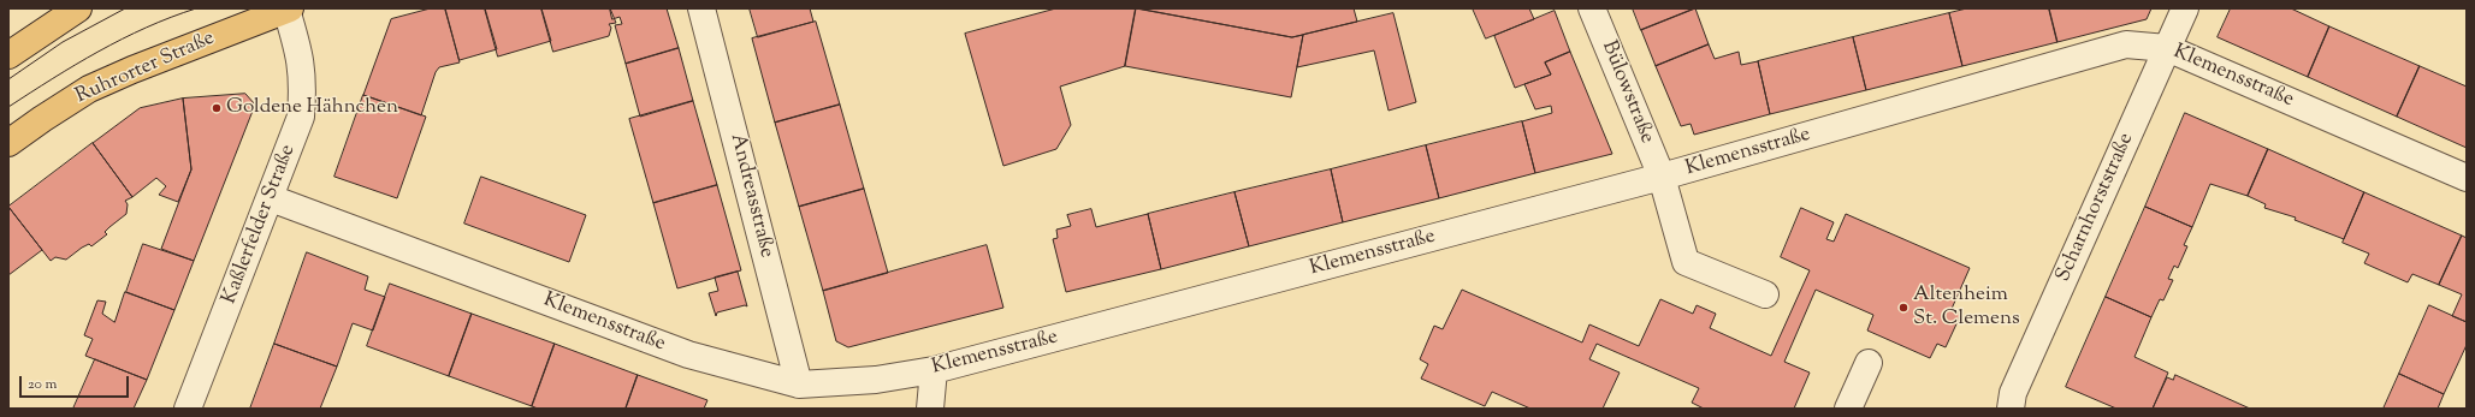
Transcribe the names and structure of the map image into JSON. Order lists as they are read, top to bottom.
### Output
{
  "streets": {
    "main road": ["Ruhrorter Straße"],
    "street": [
      "Klemensstraße",
      "Bülowstraße",
      "Andreasstraße",
      "Scharnhorststraße",
      "Kaßlerfelder Straße"
    ]
  },
  "crossings": [
    ["Ruhrorter Straße", "Kaßlerfelder Straße"],
    ["Klemensstraße", "Bülowstraße"],
    ["Klemensstraße", "Andreasstraße"],
    ["Klemensstraße", "Scharnhorststraße"],
    ["Klemensstraße", "Kaßlerfelder Straße"]
  ],
  "places": ["Goldene Hähnchen", "Altenheim St. Clemens"],
  "scale_bar": "20 m"
}
